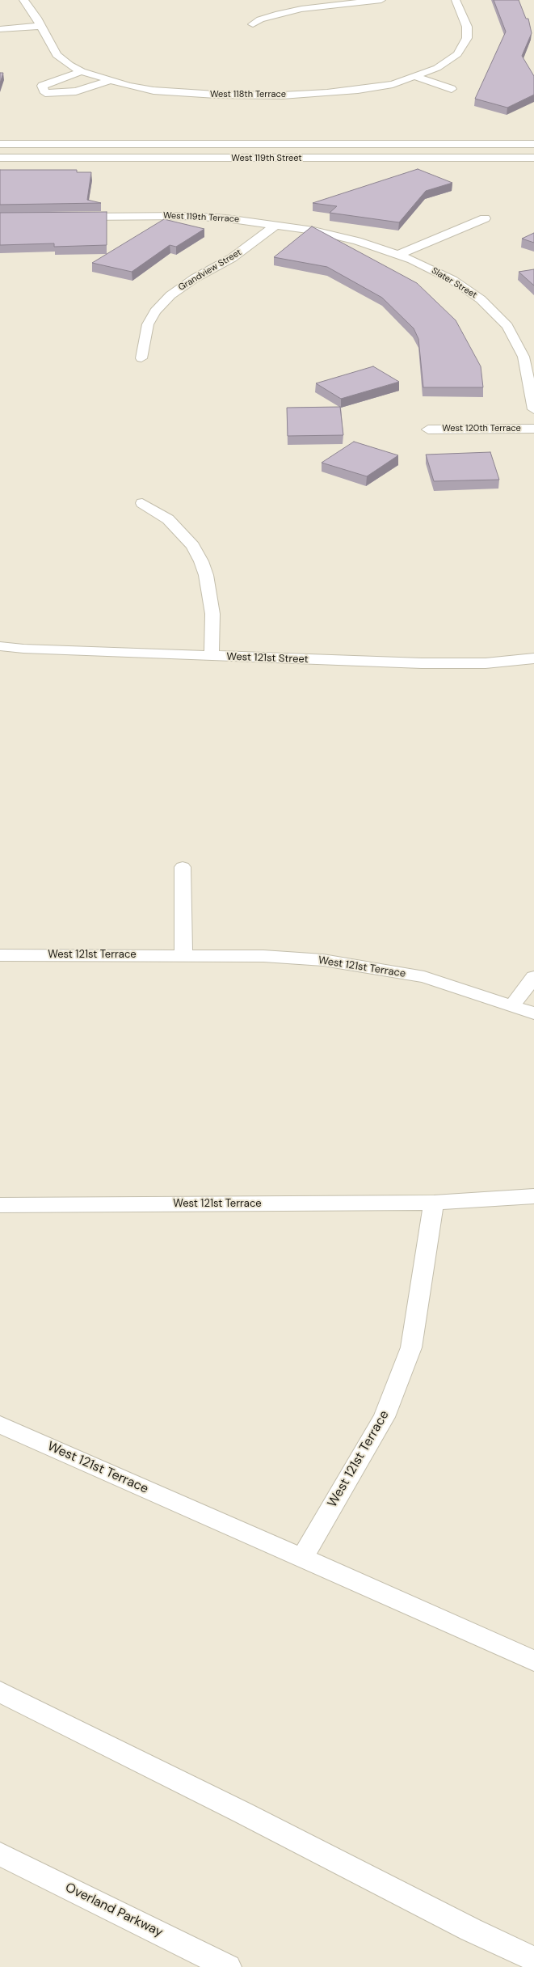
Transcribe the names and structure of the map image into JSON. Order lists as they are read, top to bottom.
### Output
{
  "streets": {
    "main road": [
      "West 118th Terrace",
      "West 119th Street",
      "West 119th Terrace",
      "Grandview Street",
      "Slater Street",
      "West 120th Terrace",
      "West 121st Street",
      "West 121st Terrace",
      "Overland Parkway"
    ]
  },
  "crossings": [
    ["West 119th Terrace", "Grandview Street"],
    ["West 119th Terrace", "Slater Street"]
  ]
}
